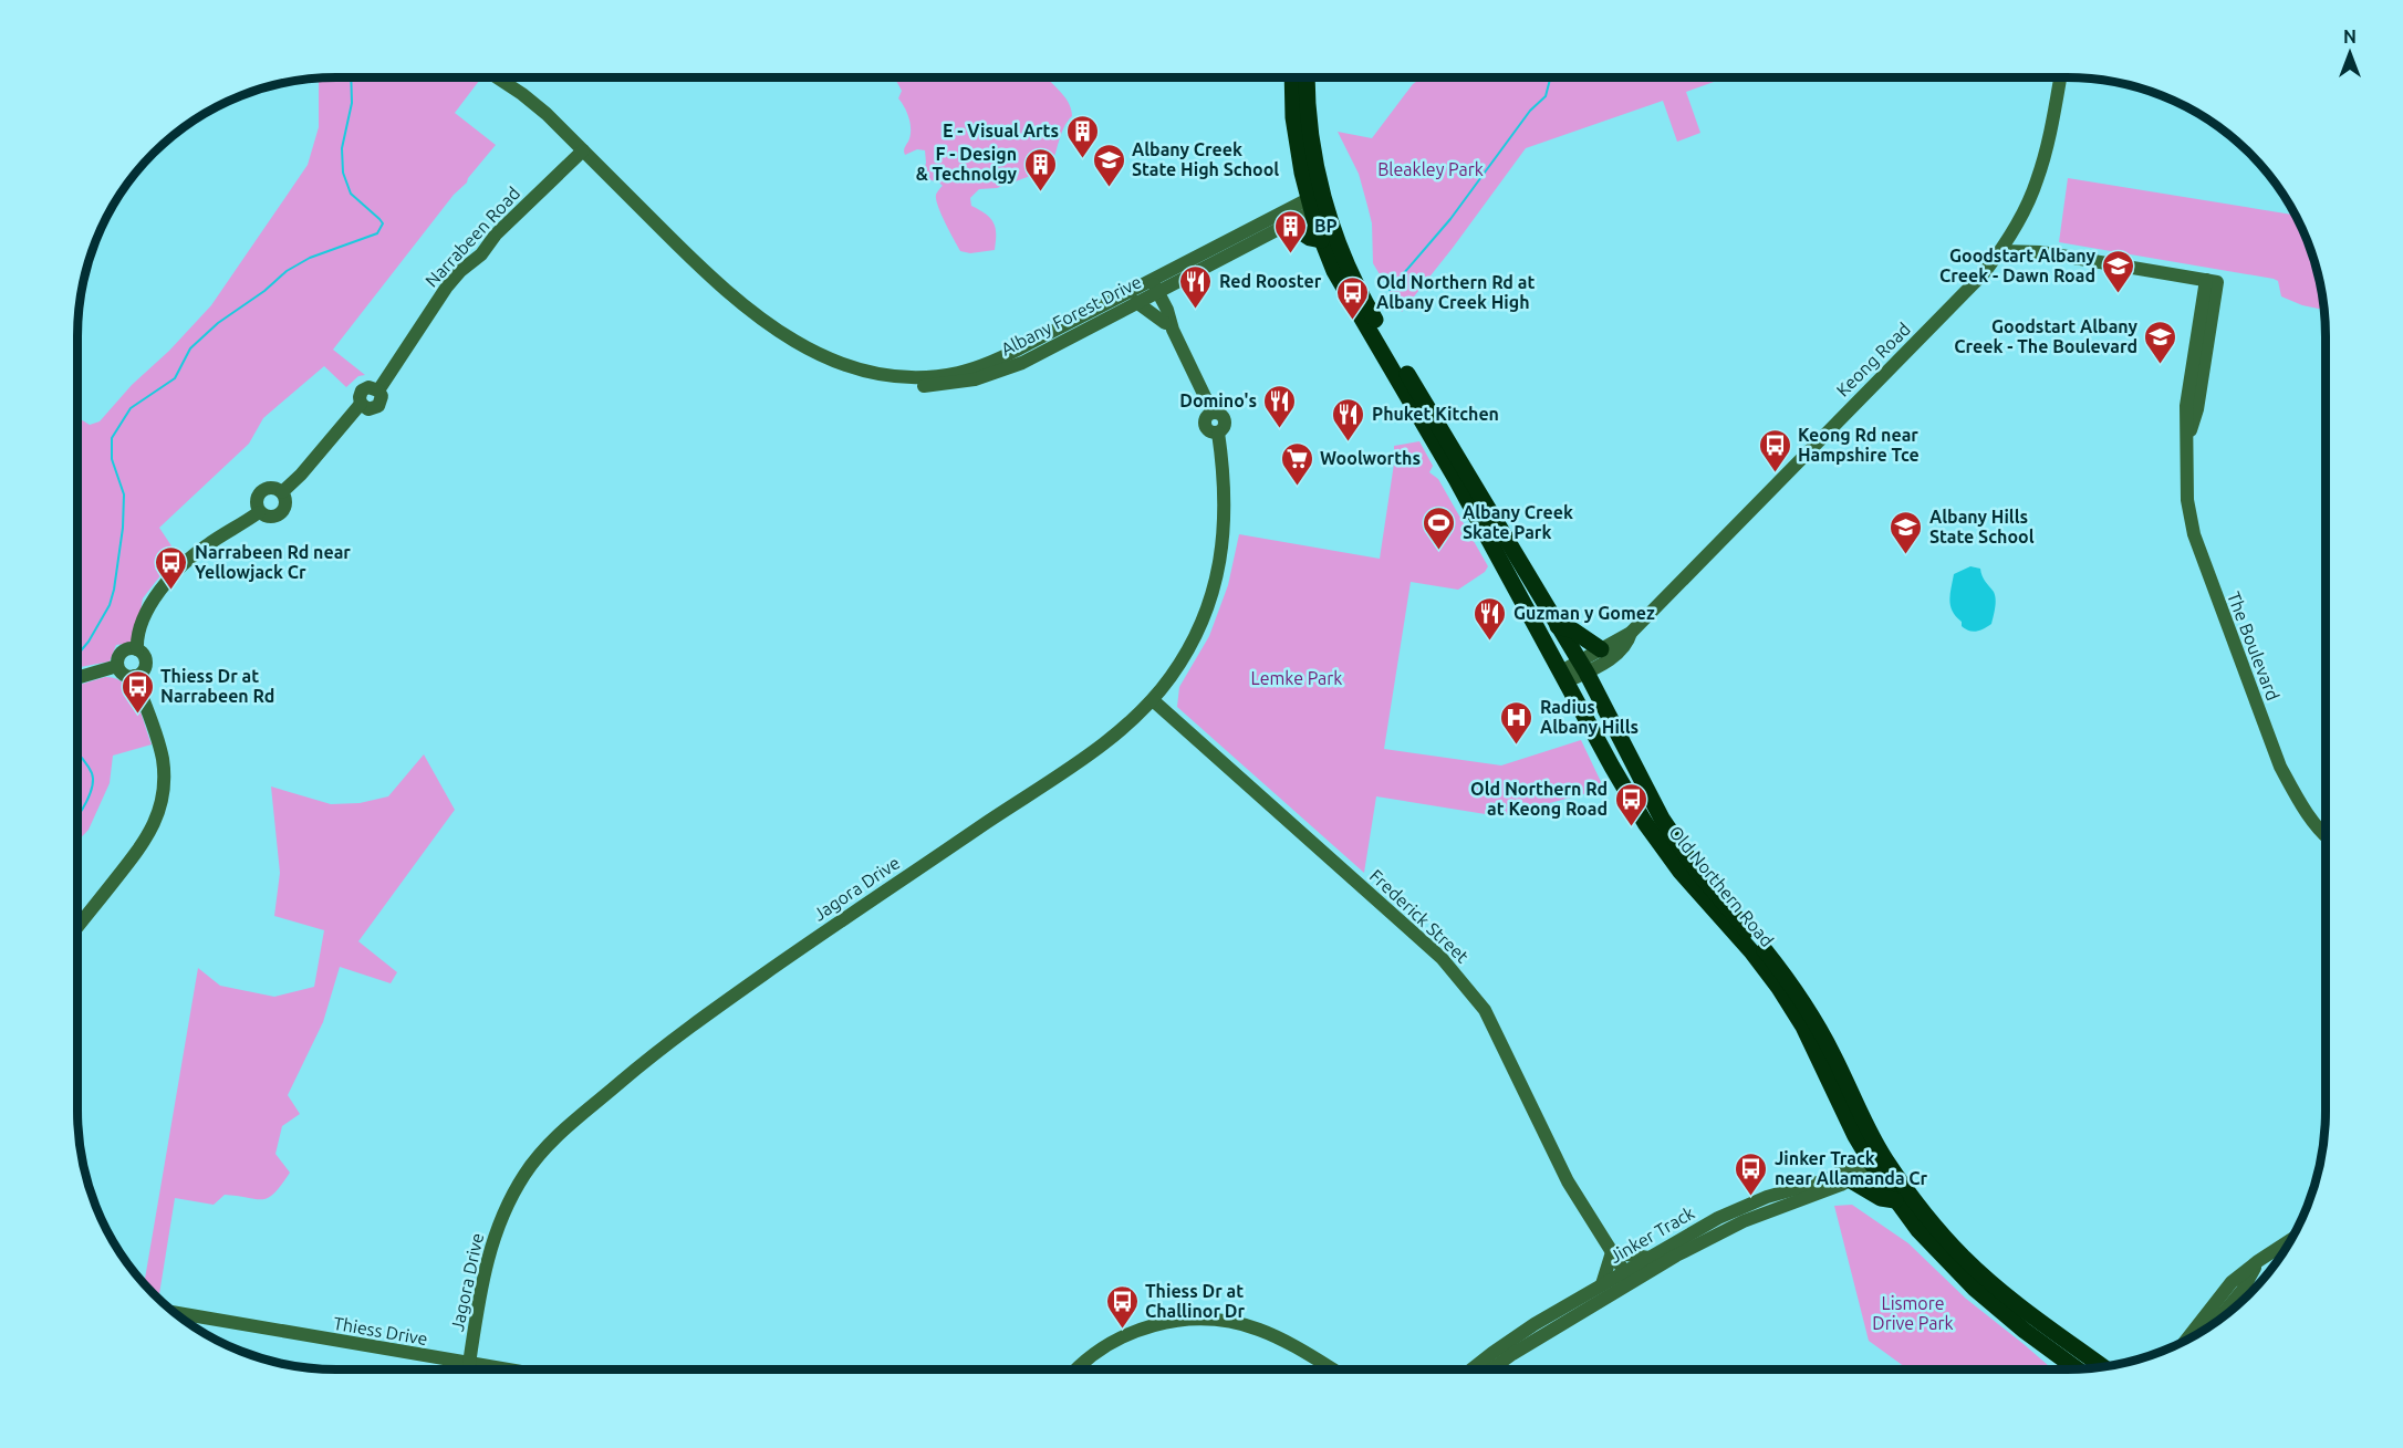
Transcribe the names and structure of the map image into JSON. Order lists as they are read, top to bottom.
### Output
{
  "streets": {
    "highway": ["Old Northern Road"],
    "street": [
      "Narrabeen Road",
      "Albany Forest Drive",
      "Keong Road",
      "The Boulevard",
      "Jagora Drive",
      "Frederick Street",
      "Jinker Track",
      "Thiess Drive"
    ]
  },
  "crossings": [
    ["Narrabeen Road", "Albany Forest Drive"],
    ["Albany Forest Drive", "Old Northern Road"],
    ["Keong Road", "Old Northern Road"],
    ["Old Northern Road", "Jinker Track"],
    ["Jagora Drive", "Frederick Street"],
    ["Jagora Drive", "Thiess Drive"],
    ["Frederick Street", "Jinker Track"]
  ],
  "parks": ["Bleakley Park", "Lemke Park", "Lismore Drive Park"],
  "places": {
    "building": ["E - Visual Arts", "F - Design & Technolgy", "BP"],
    "school or university": [
      "Albany Creek State High School",
      "Goodstart Albany Creek - Dawn Road",
      "Goodstart Albany Creek - The Boulevard",
      "Albany Hills State School"
    ],
    "restaurant": [
      "Red Rooster",
      "Domino's",
      "Phuket Kitchen",
      "Guzman y Gomez"
    ],
    "bus stop": [
      "Old Northern Rd at Albany Creek High",
      "Keong Rd near Hampshire Tce",
      "Narrabeen Rd near Yellowjack Cr",
      "Thiess Dr at Narrabeen Rd",
      "Old Northern Rd at Keong Road",
      "Jinker Track near Allamanda Cr",
      "Thiess Dr at Challinor Dr"
    ],
    "supermarket": ["Woolworths"],
    "sports": ["Albany Creek Skate Park"],
    "hospital": ["Radius Albany Hills"]
  },
  "north": "top"
}
